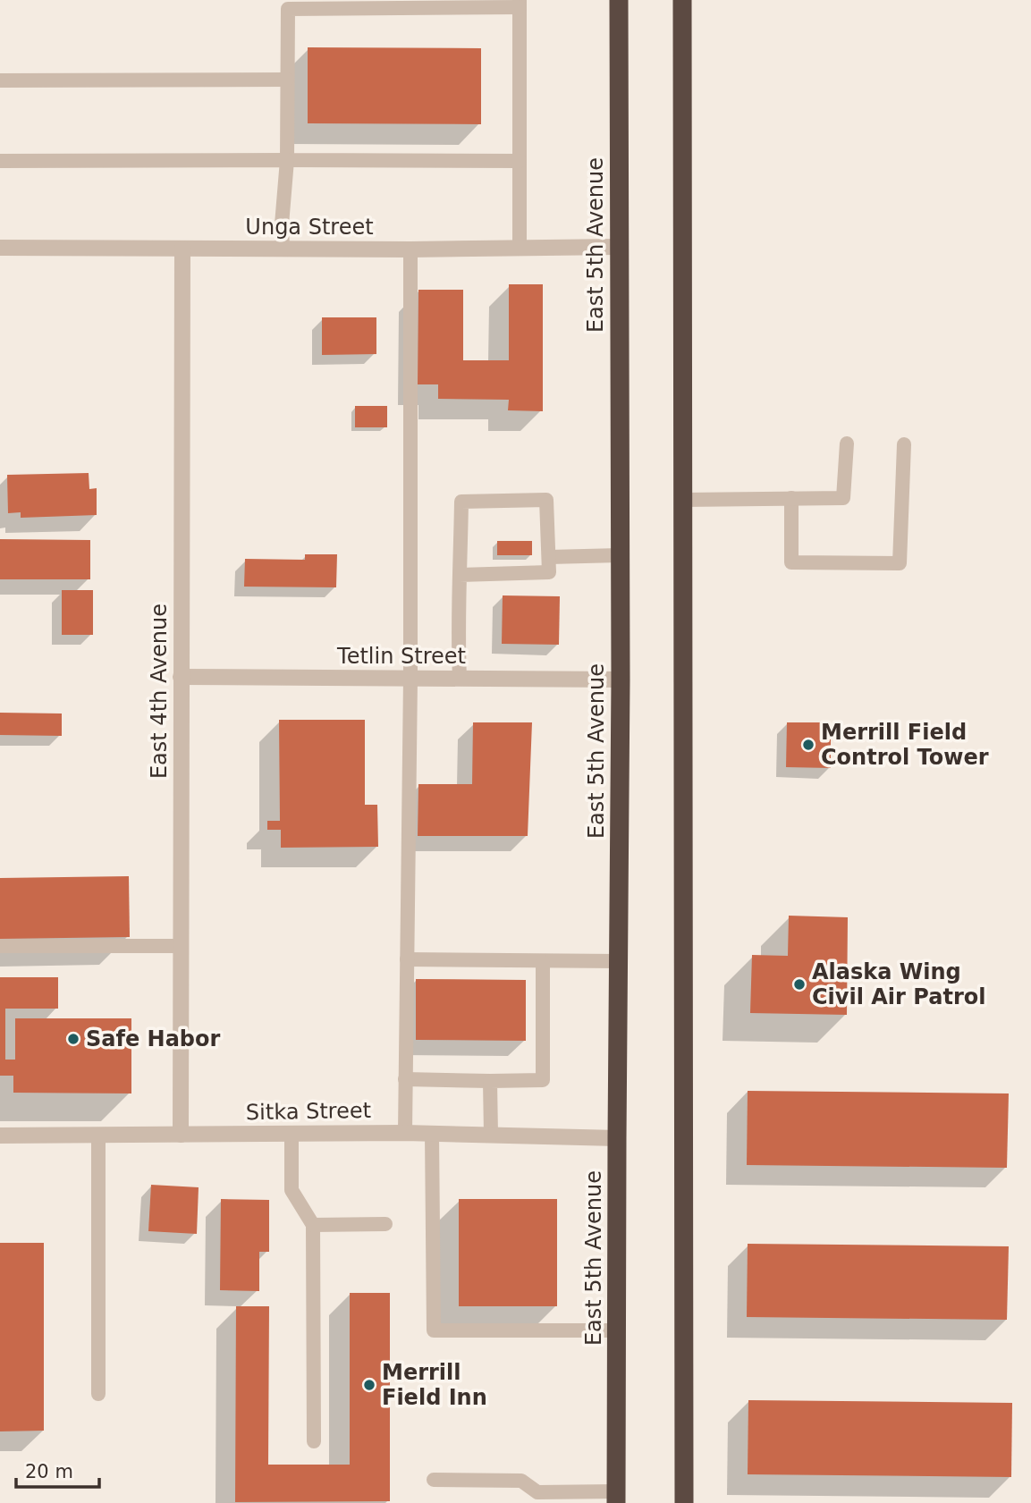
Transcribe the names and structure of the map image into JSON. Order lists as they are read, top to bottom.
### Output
{
  "streets": {
    "highway": ["East 5th Avenue"],
    "street": [
      "Unga Street",
      "Tetlin Street",
      "East 4th Avenue",
      "Sitka Street"
    ]
  },
  "crossings": [
    ["Unga Street", "East 5th Avenue"],
    ["Unga Street", "East 4th Avenue"],
    ["East 5th Avenue", "Tetlin Street"],
    ["East 5th Avenue", "Sitka Street"],
    ["Tetlin Street", "East 4th Avenue"],
    ["East 4th Avenue", "Sitka Street"]
  ],
  "places": [
    "Merrill Field Control Tower",
    "Alaska Wing Civil Air Patrol",
    "Safe Habor",
    "Merrill Field Inn"
  ],
  "scale_bar": "20 m"
}
